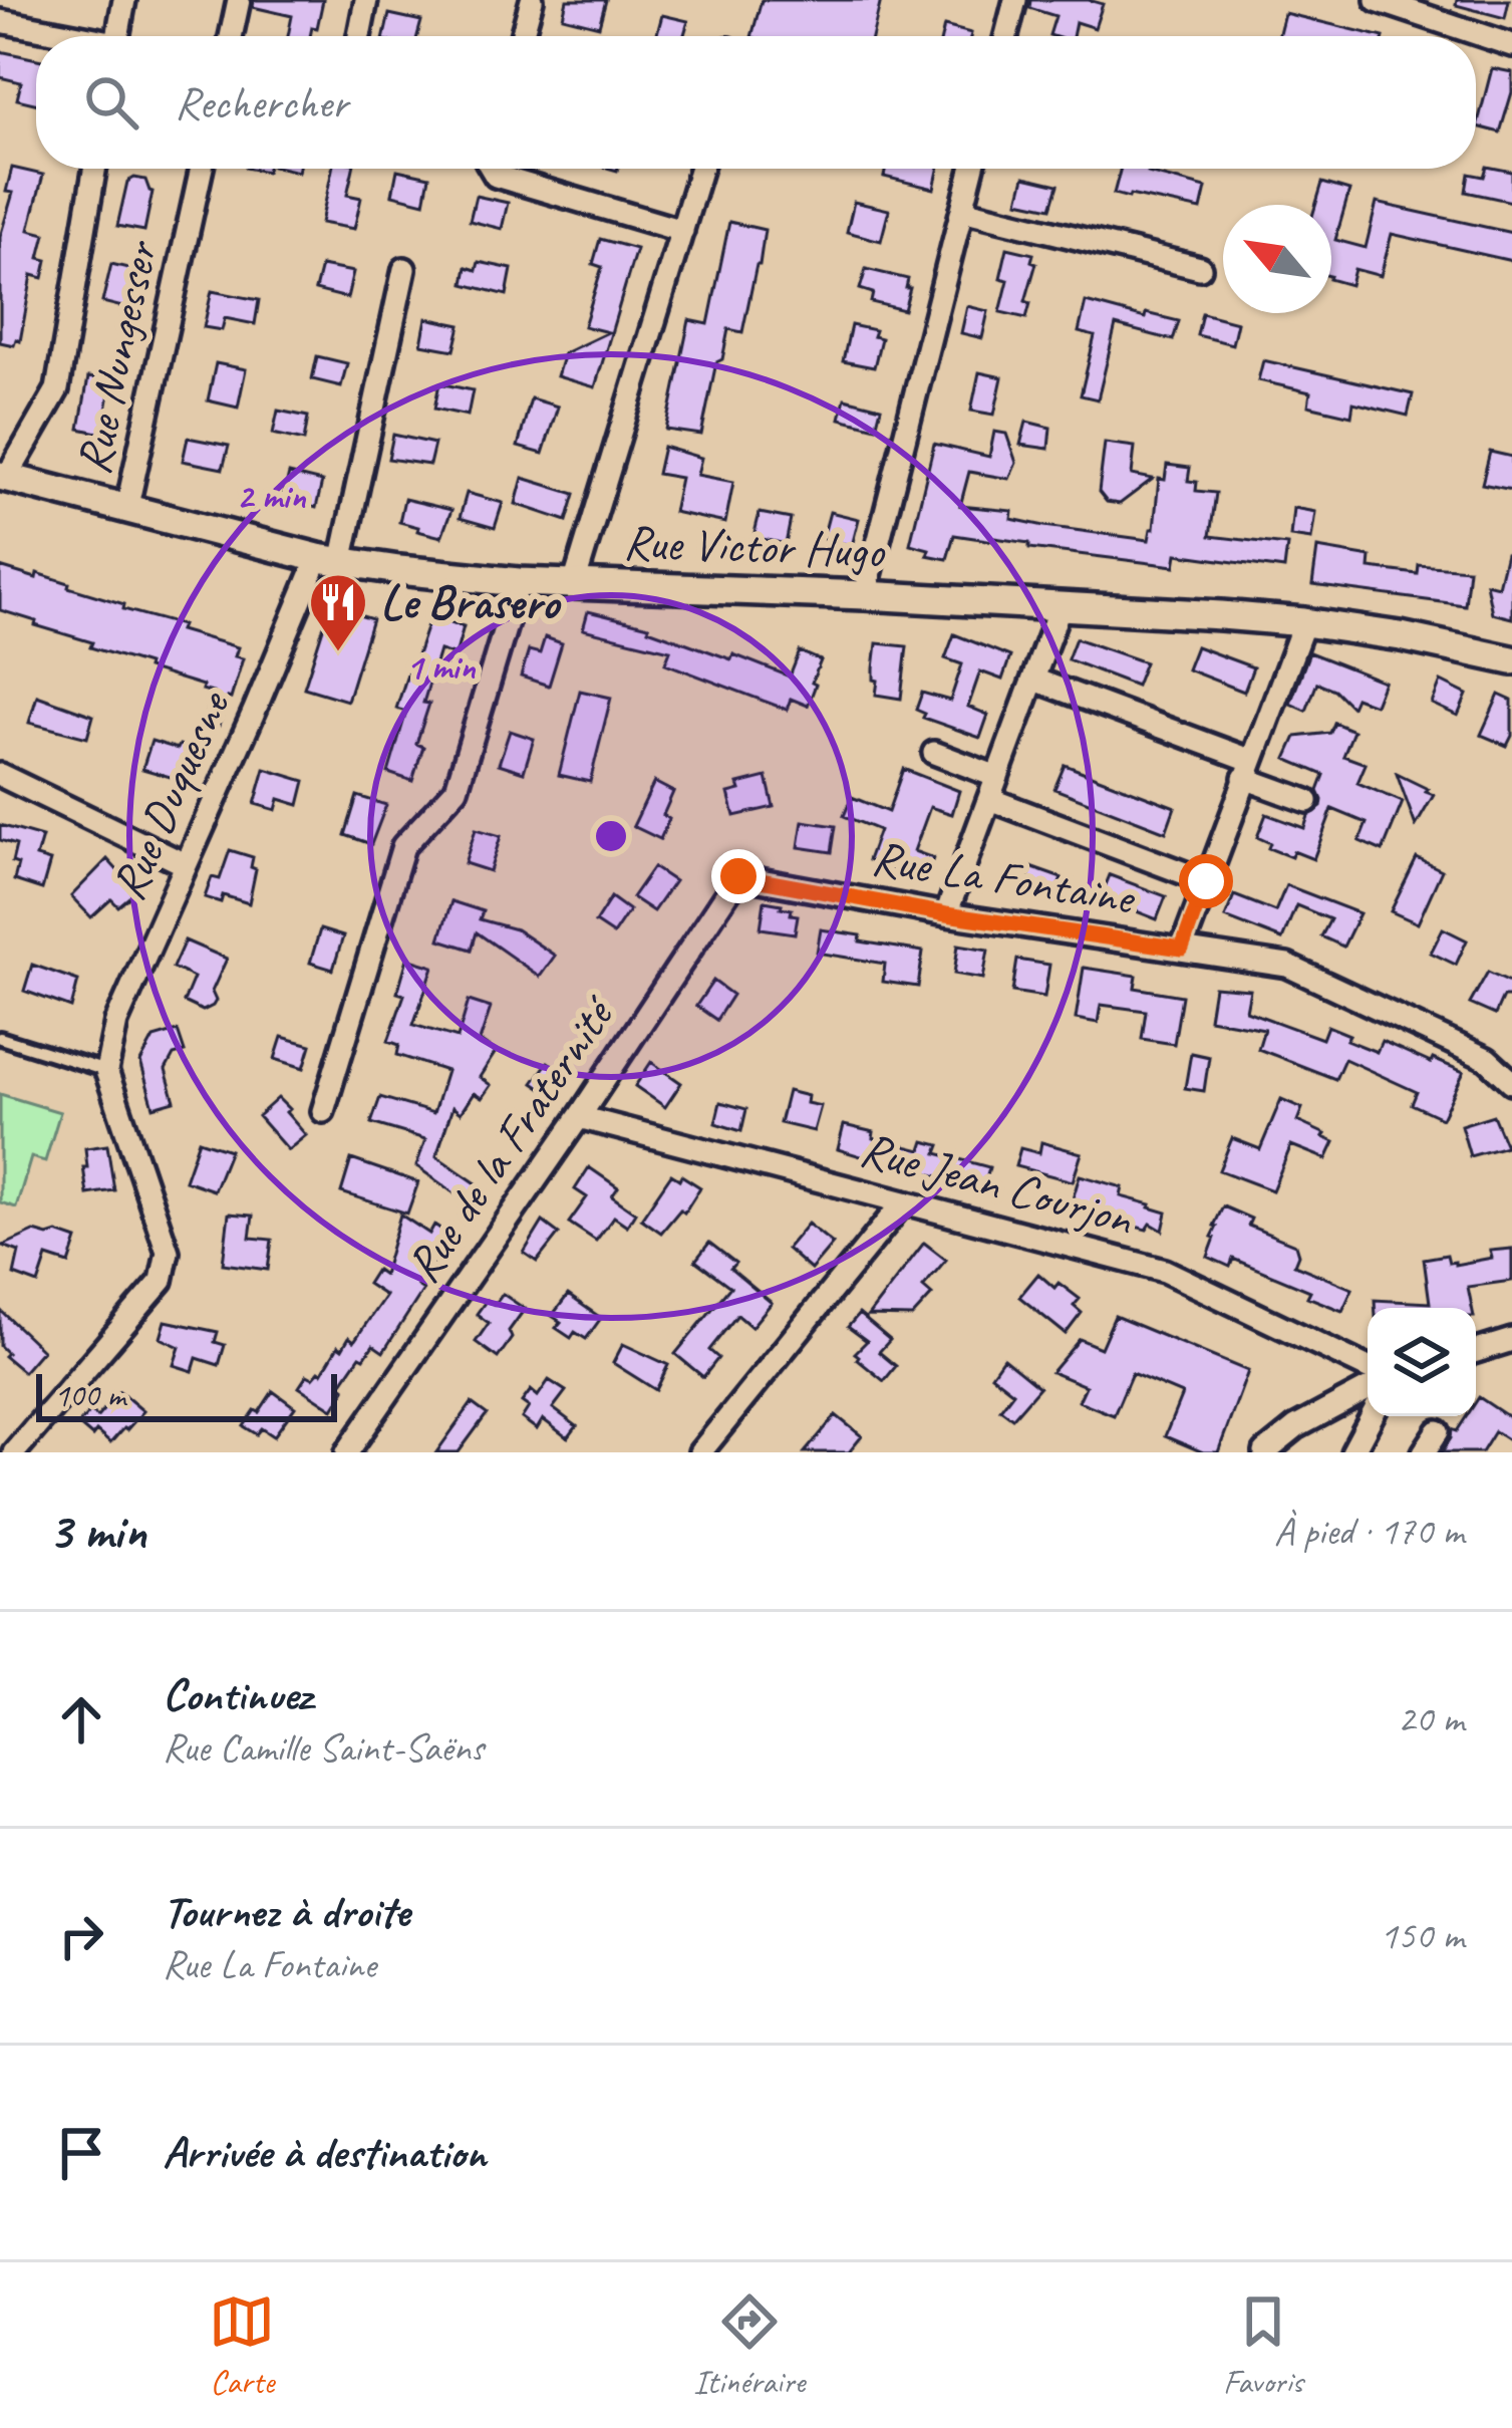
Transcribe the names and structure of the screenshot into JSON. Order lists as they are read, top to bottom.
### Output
{
  "streets": {
    "street": [
      "Rue Nungesser",
      "Rue Victor Hugo",
      "Rue Duquesne",
      "Rue La Fontaine",
      "Rue de la Fraternité",
      "Rue Jean Courjon"
    ]
  },
  "crossings": [
    ["Rue Nungesser", "Rue Victor Hugo"],
    ["Rue Victor Hugo", "Rue Duquesne"],
    ["Rue La Fontaine", "Rue de la Fraternité"],
    ["Rue de la Fraternité", "Rue Jean Courjon"]
  ],
  "places": {
    "restaurant": ["Le Brasero"]
  },
  "scale_bar": "100 m",
  "north": "top left",
  "page": {
    "search": "Rechercher",
    "scale": "100 m",
    "heading": ["3 min", "À pied · 170 m"],
    "list": [
      ["Continuez", "Rue Camille Saint-Saëns", "20 m"],
      ["Tournez à droite", "Rue La Fontaine", "150 m"],
      "Arrivée à destination"
    ],
    "nav": ["Carte", "Itinéraire", "Favoris"]
  },
  "rings": ["2 min", "1 min"]
}
